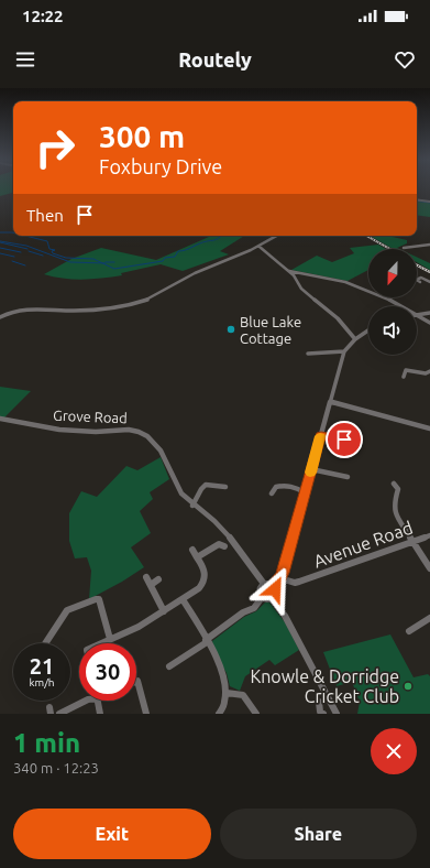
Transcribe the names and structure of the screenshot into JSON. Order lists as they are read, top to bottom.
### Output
{
  "streets": {
    "street": ["Grove Road", "Avenue Road"]
  },
  "places": ["Blue Lake Cottage", "Knowle & Dorridge Cricket Club"],
  "north": "bottom",
  "page": {
    "status": "12:22",
    "header": "Routely",
    "turn": ["300 m", "Foxbury Drive"],
    "then": "Then",
    "speed": "21 km/h",
    "limit": "30",
    "heading": ["1 min", "340 m · 12:23"],
    "buttons": ["Exit", "Share"]
  }
}
